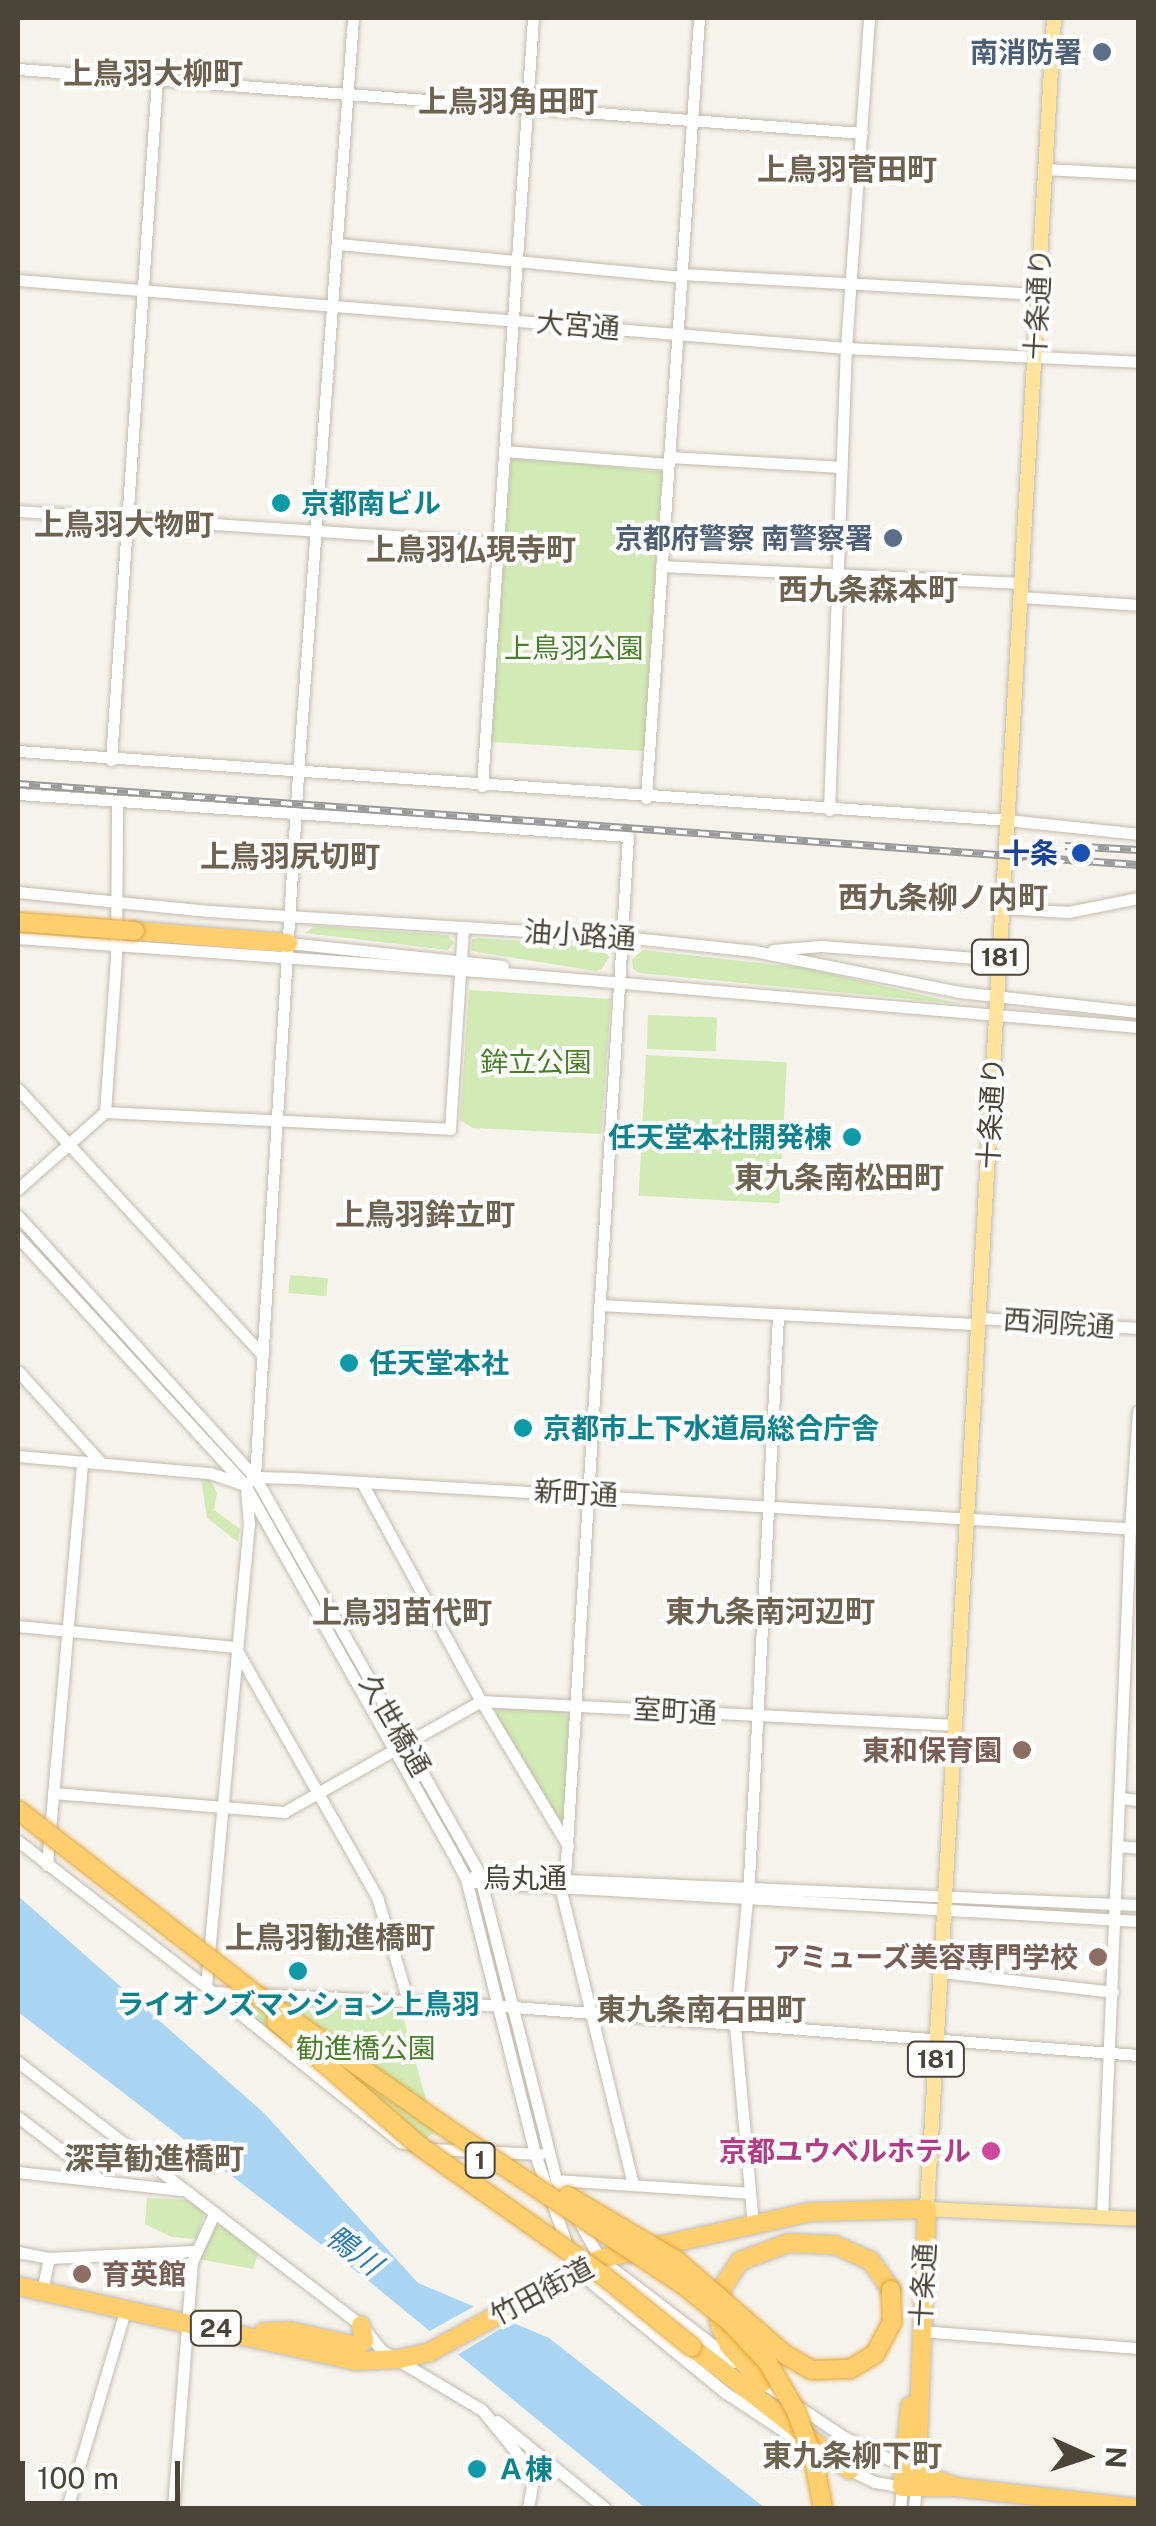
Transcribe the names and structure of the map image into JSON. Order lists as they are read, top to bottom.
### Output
{
  "streets": {
    "highway": [
      "1",
      "十条通",
      "竹田街道",
      "24"
    ],
    "main road": ["十条通り", "181"],
    "street": [
      "大宮通",
      "油小路通",
      "西洞院通",
      "新町通",
      "室町通",
      "久世橋通",
      "烏丸通"
    ]
  },
  "crossings": [
    ["十条通り", "大宮通"],
    ["十条通り", "油小路通"],
    ["十条通り", "西洞院通"],
    ["十条通り", "新町通"],
    ["十条通り", "室町通"],
    ["十条通り", "烏丸通"],
    ["十条通り", "十条通"],
    ["十条通り", "竹田街道"],
    ["新町通", "久世橋通"],
    ["久世橋通", "烏丸通"],
    ["久世橋通", "竹田街道"],
    ["十条通", "竹田街道"]
  ],
  "districts": [
    "上鳥羽大柳町",
    "上鳥羽角田町",
    "上鳥羽菅田町",
    "上鳥羽大物町",
    "上鳥羽仏現寺町",
    "西九条森本町",
    "上鳥羽尻切町",
    "西九条柳ノ内町",
    "東九条南松田町",
    "上鳥羽鉾立町",
    "東九条南河辺町",
    "上鳥羽苗代町",
    "上鳥羽勧進橋町",
    "東九条南石田町",
    "深草勧進橋町",
    "東九条柳下町"
  ],
  "water": ["鴨川"],
  "parks": ["上鳥羽公園", "鉾立公園", "勧進橋公園"],
  "places": [
    "南消防署",
    "京都南ビル",
    "京都府警察 南警察署",
    "十条",
    "任天堂本社開発棟",
    "任天堂本社",
    "京都市上下水道局総合庁舎",
    "東和保育園",
    "アミューズ美容専門学校",
    "ライオンズマンション上鳥羽",
    "京都ユウベルホテル",
    "育英館",
    "Ａ棟"
  ],
  "scale_bar": "100 m",
  "north": "right"
}
